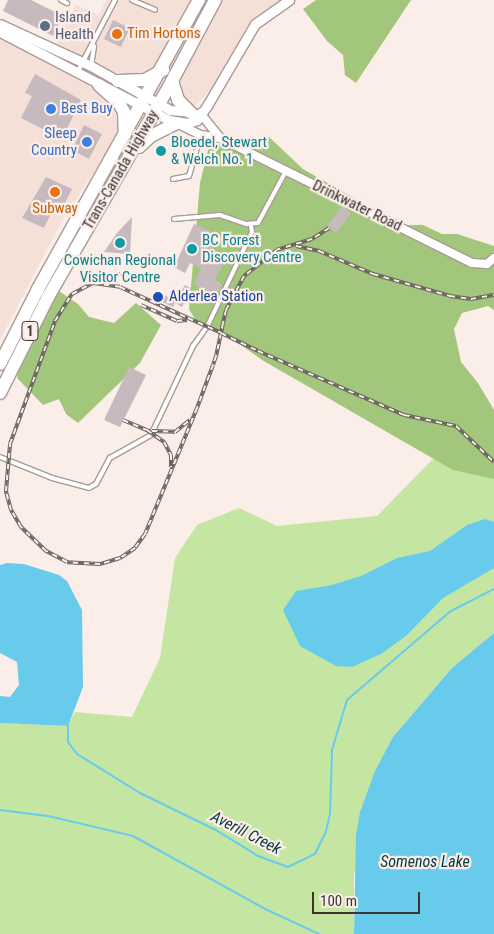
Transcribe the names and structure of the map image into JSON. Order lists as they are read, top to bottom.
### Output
{
  "streets": {
    "highway": ["Trans-Canada Highway", "1"],
    "street": ["Drinkwater Road"]
  },
  "water": ["Averill Creek", "Somenos Lake"],
  "places": [
    "Island Health",
    "Tim Hortons",
    "Best Buy",
    "Sleep Country",
    "Bloedel, Stewart & Welch No. 1",
    "Subway",
    "Cowichan Regional Visitor Centre",
    "BC Forest Discovery Centre",
    "Alderlea Station"
  ],
  "scale_bar": "100 m"
}
